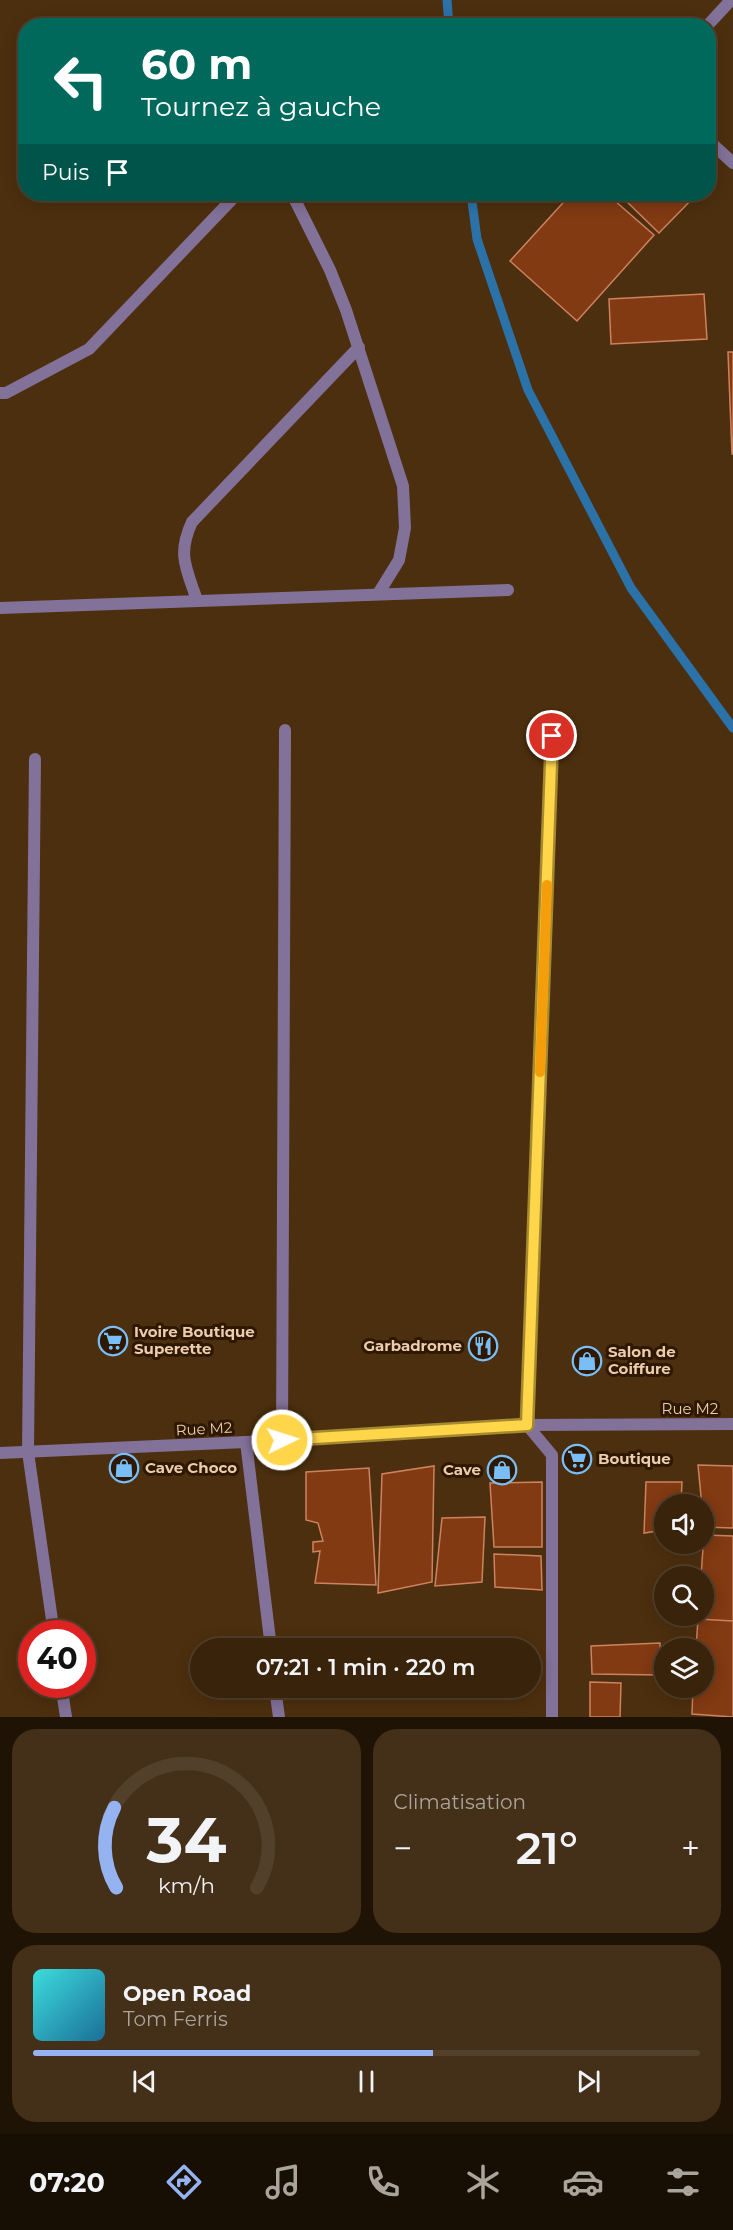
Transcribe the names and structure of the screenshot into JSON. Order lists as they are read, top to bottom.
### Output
{
  "streets": {
    "street": ["Rue M2"]
  },
  "places": {
    "supermarket": ["Ivoire Boutique Superette", "Boutique"],
    "restaurant": ["Garbadrome"],
    "shop": ["Salon de Coiffure", "Cave Choco", "Cave"]
  },
  "page": {
    "turn": ["60 m", "Tournez à gauche"],
    "then": "Puis",
    "limit": "40",
    "trip": "07:21 · 1 min · 220 m",
    "tile": "Climatisation",
    "heat": ["−", "21°", "+"],
    "song": ["Open Road", "Tom Ferris"],
    "tabs": "07:20",
    "gauge": ["34", "km/h"]
  }
}
